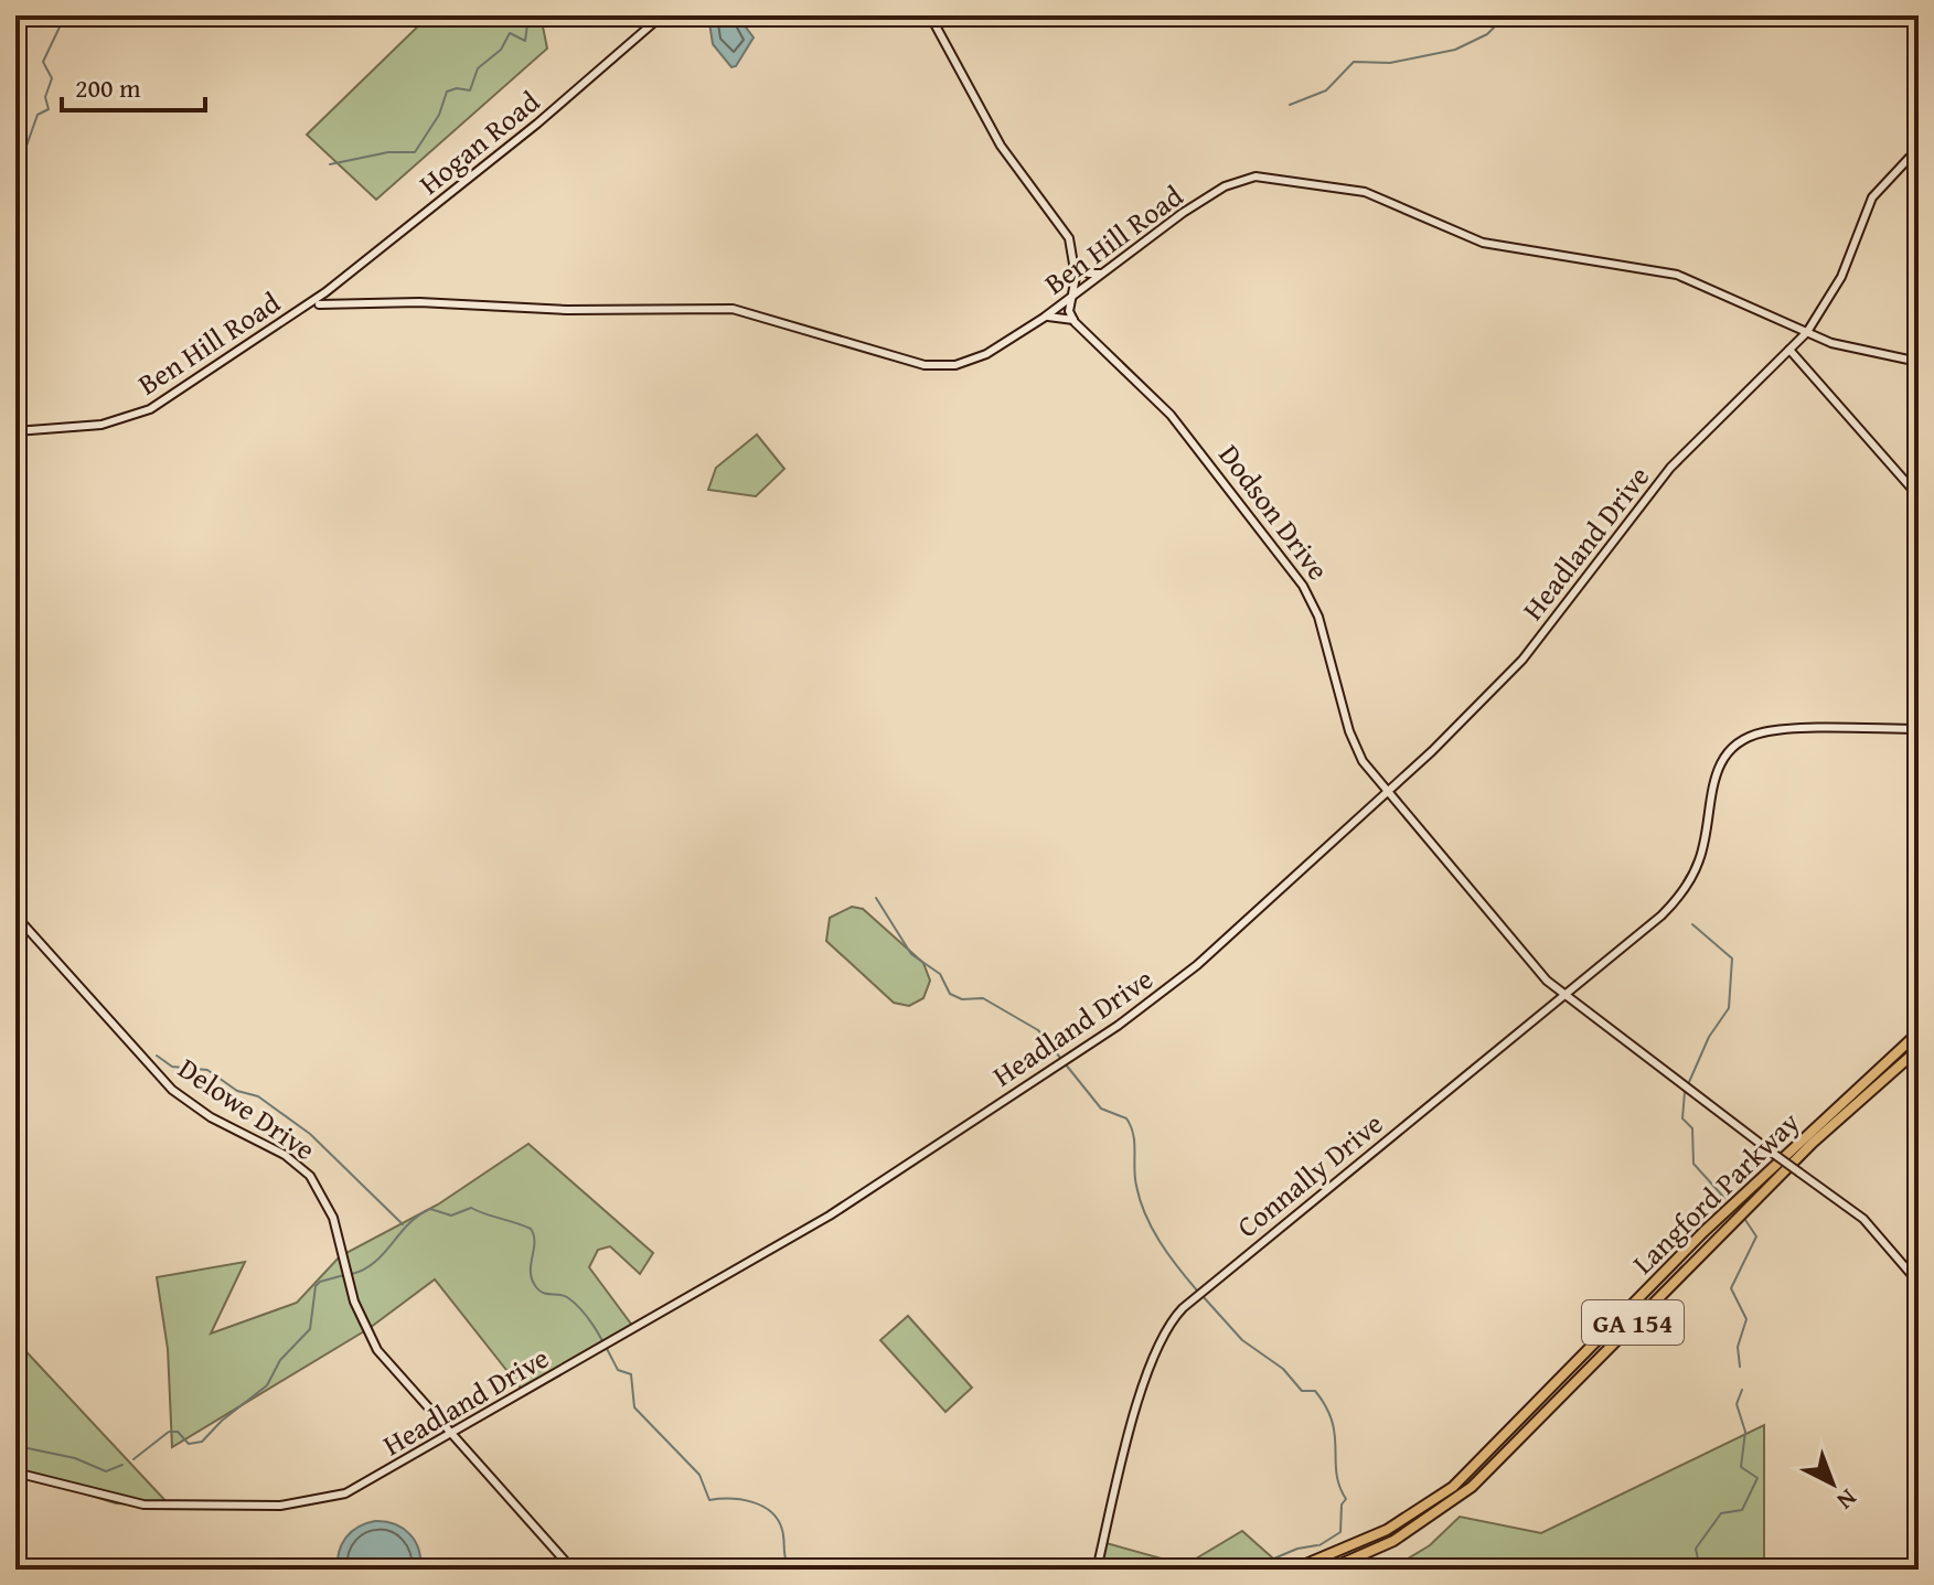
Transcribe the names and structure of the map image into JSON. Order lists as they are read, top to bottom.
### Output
{
  "streets": {
    "highway": ["Langford Parkway", "GA 154"],
    "street": [
      "Hogan Road",
      "Ben Hill Road",
      "Dodson Drive",
      "Headland Drive",
      "Delowe Drive",
      "Connally Drive"
    ]
  },
  "crossings": [
    ["Hogan Road", "Ben Hill Road"],
    ["Ben Hill Road", "Headland Drive"],
    ["Dodson Drive", "Headland Drive"],
    ["Dodson Drive", "Connally Drive"],
    ["Headland Drive", "Delowe Drive"]
  ],
  "scale_bar": "200 m",
  "north": "bottom right"
}
